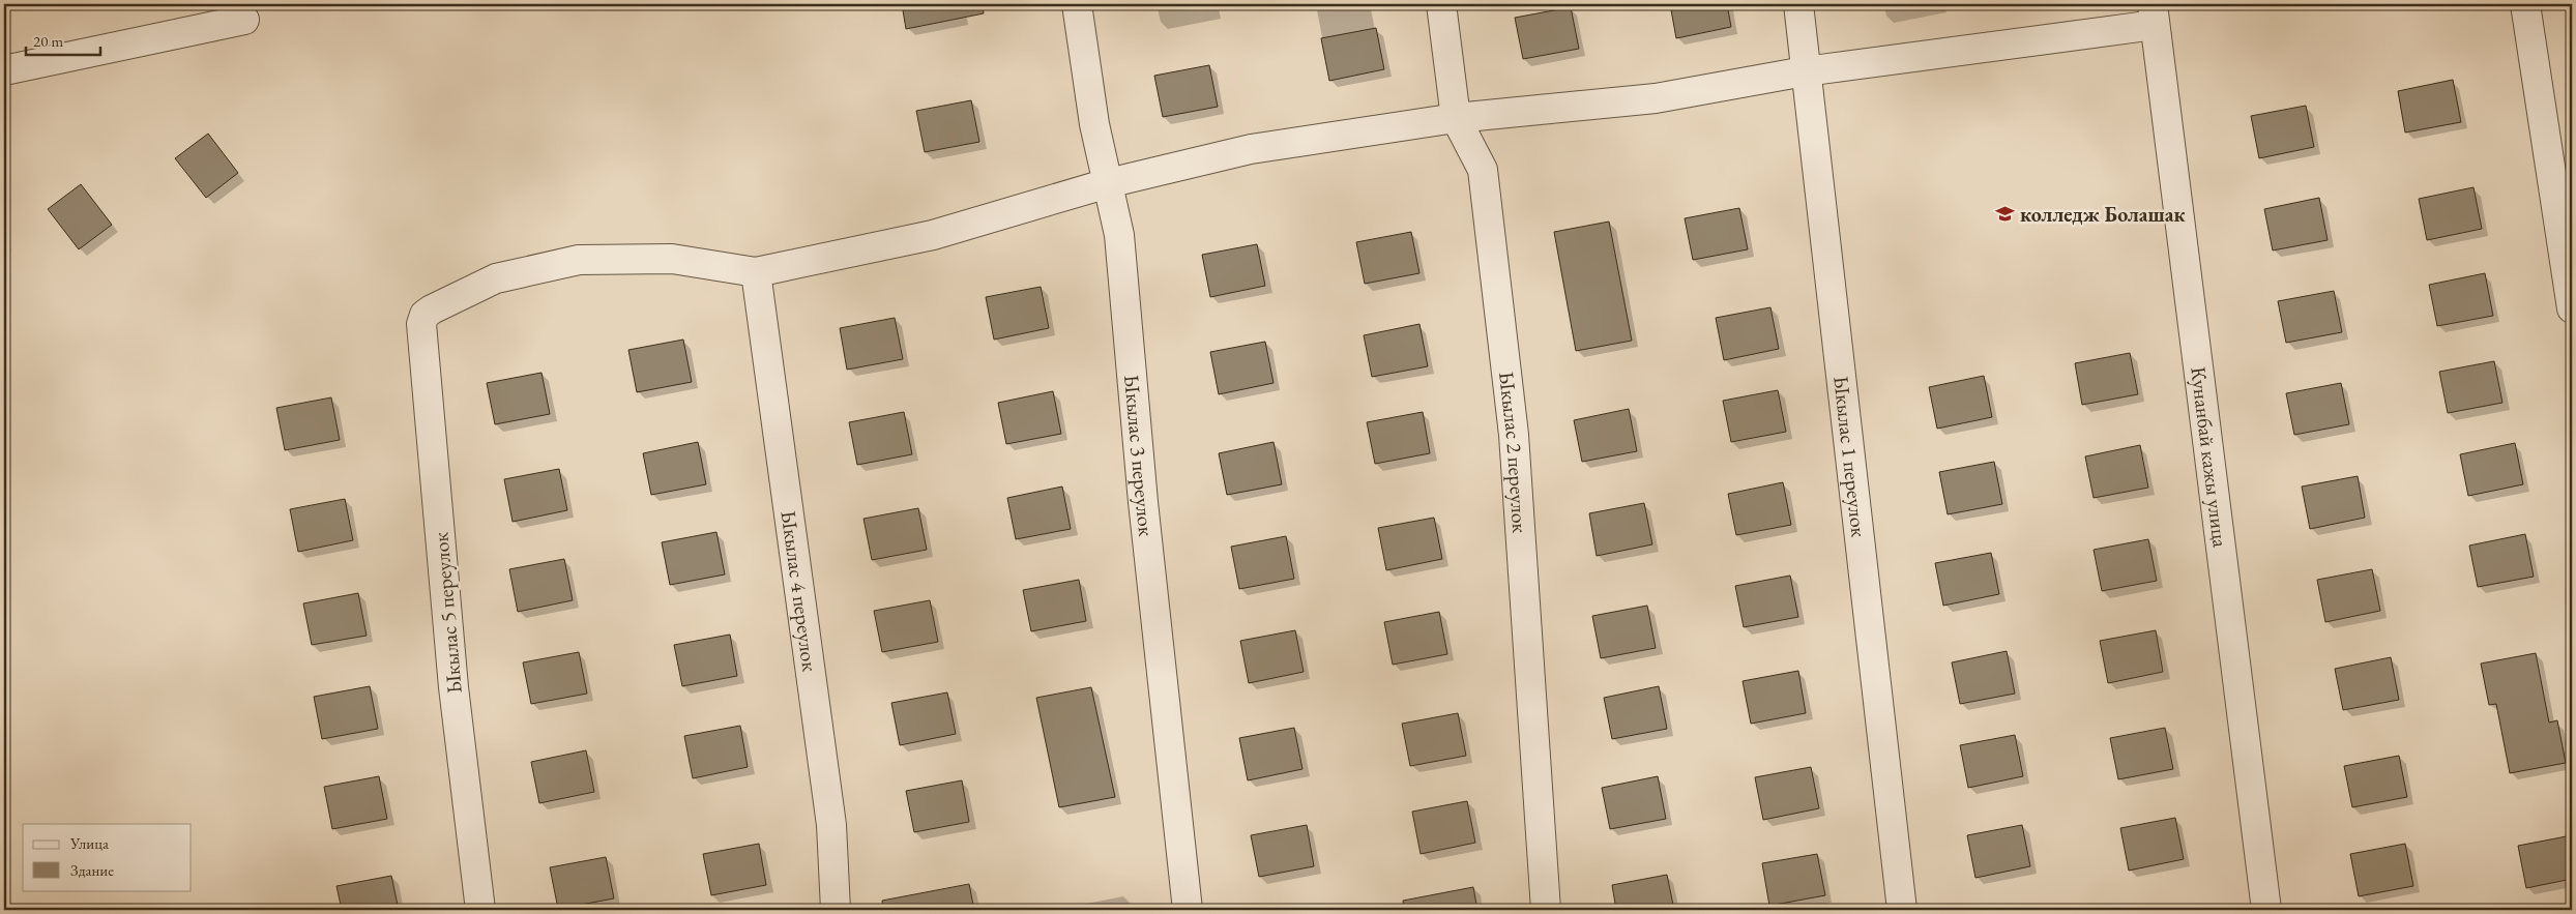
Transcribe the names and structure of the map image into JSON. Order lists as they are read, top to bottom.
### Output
{
  "streets": {
    "street": [
      "Ыкылас 2 переулок",
      "Ыкылас 3 переулок",
      "Ыкылас 1 переулок",
      "Кунанбай кажы улица",
      "Ыкылас 4 переулок",
      "Ыкылас 5 переулок"
    ]
  },
  "crossings": [
    ["Ыкылас 4 переулок", "Ыкылас 5 переулок"]
  ],
  "places": {
    "school or university": ["колледж Болашак"]
  },
  "legend": ["Улица", "Здание"],
  "scale_bar": "20 m"
}
